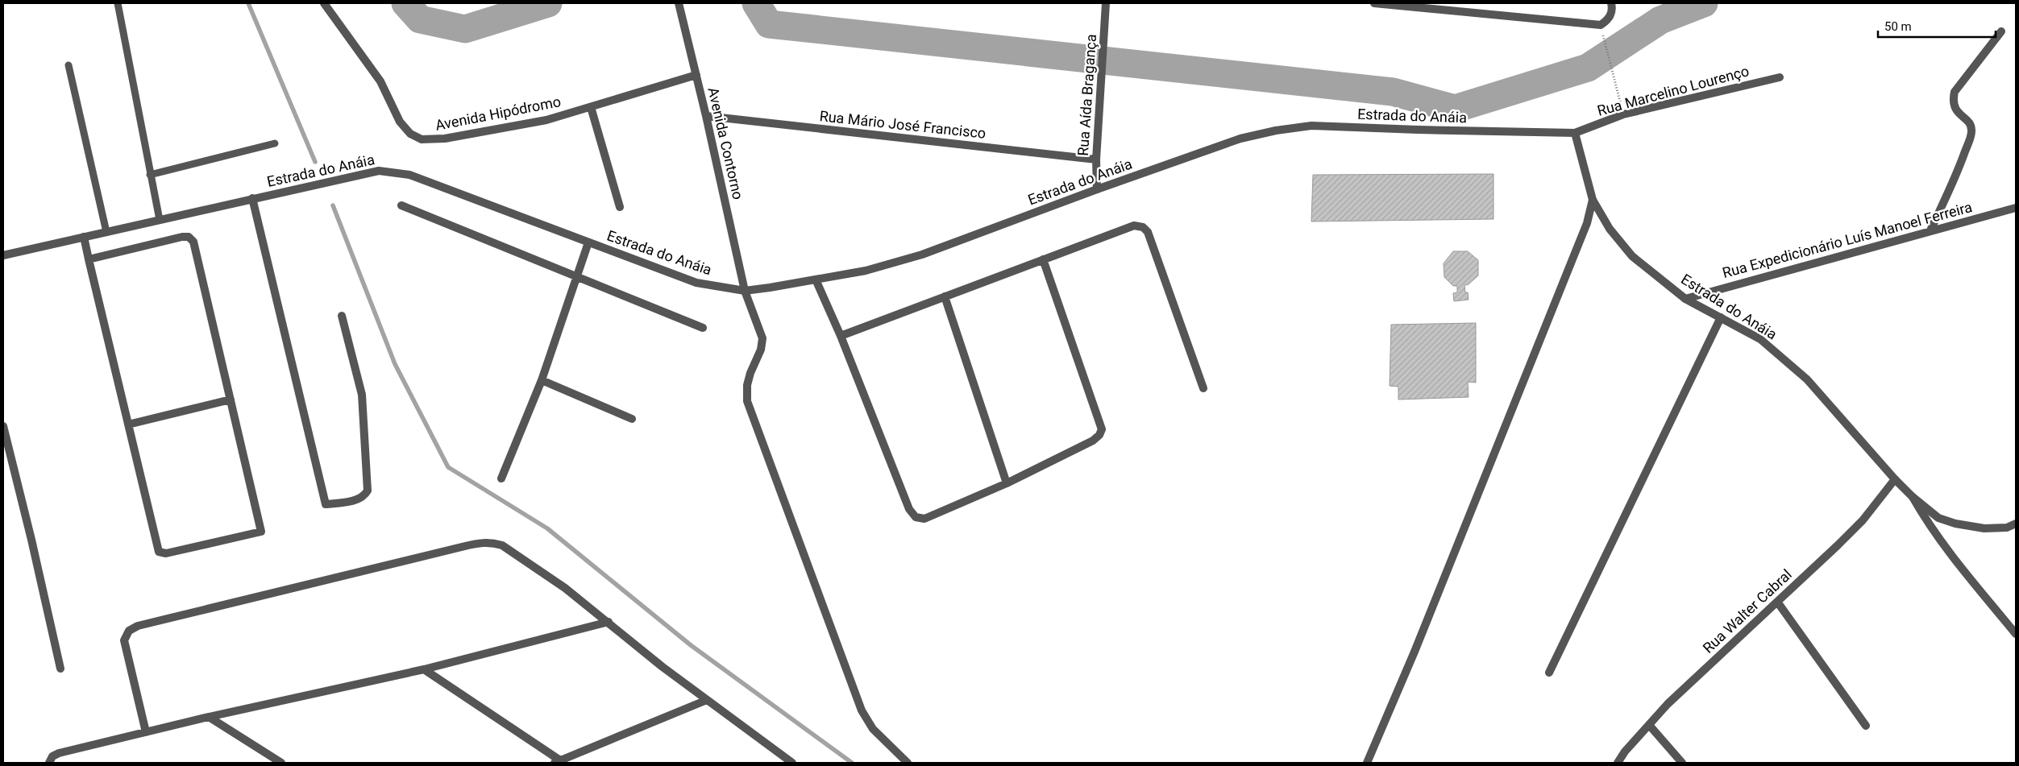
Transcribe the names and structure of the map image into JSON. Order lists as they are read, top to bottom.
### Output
{
  "streets": {
    "street": [
      "Rua Marcelino Lourenço",
      "Rua Aída Bragança",
      "Avenida Hipódromo",
      "Estrada do Anáia",
      "Rua Mário José Francisco",
      "Avenida Contorno",
      "Rua Expedicionário Luís Manoel Ferreira",
      "Rua Walter Cabral"
    ]
  },
  "crossings": [
    ["Rua Marcelino Lourenço", "Estrada do Anáia"],
    ["Rua Aída Bragança", "Estrada do Anáia"],
    ["Rua Aída Bragança", "Rua Mário José Francisco"],
    ["Avenida Hipódromo", "Avenida Contorno"],
    ["Estrada do Anáia", "Avenida Contorno"],
    ["Estrada do Anáia", "Rua Expedicionário Luís Manoel Ferreira"],
    ["Estrada do Anáia", "Rua Walter Cabral"],
    ["Rua Mário José Francisco", "Avenida Contorno"]
  ],
  "scale_bar": "50 m"
}
